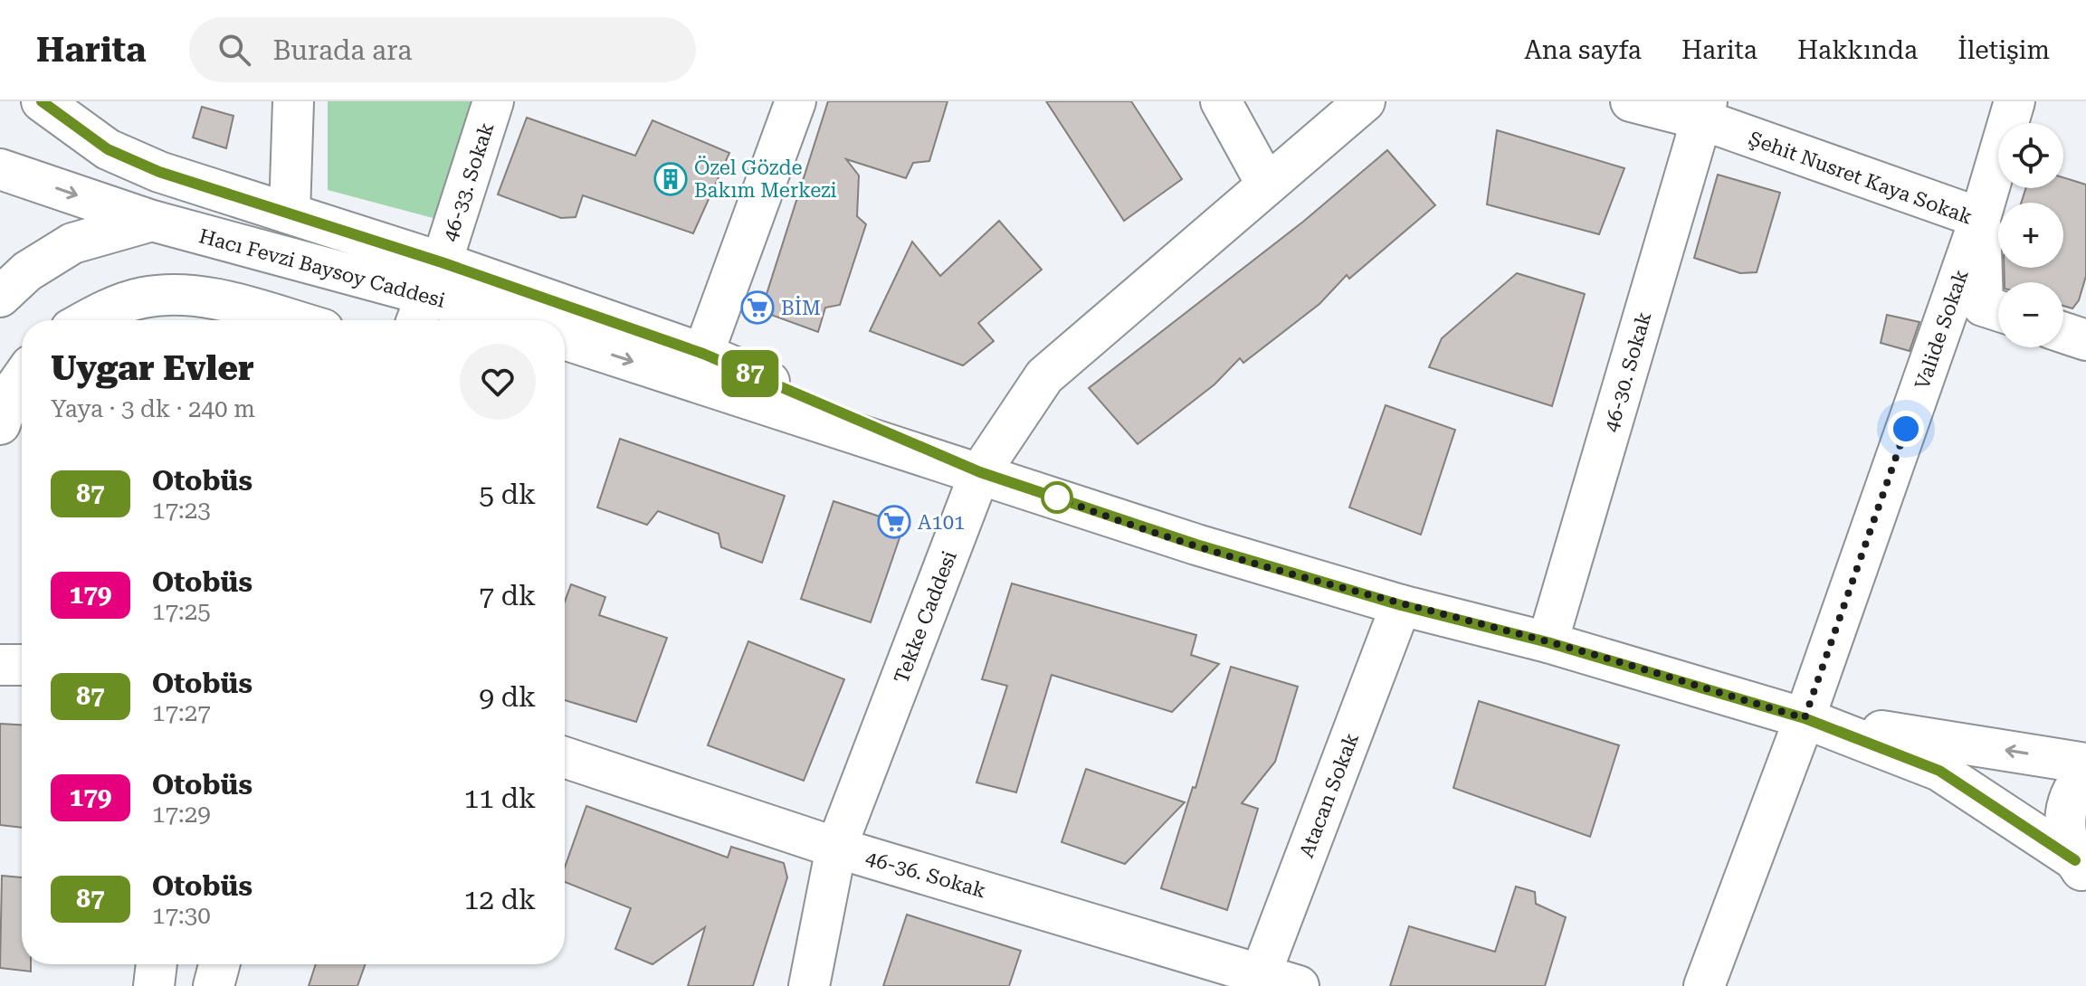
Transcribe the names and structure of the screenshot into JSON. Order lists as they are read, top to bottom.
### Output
{
  "streets": {
    "street": [
      "Şehit Nusret Kaya Sokak",
      "46-33. Sokak",
      "Hacı Fevzi Baysoy Caddesi",
      "Valide Sokak",
      "46-30. Sokak",
      "Tekke Caddesi",
      "Atacan Sokak",
      "46-36. Sokak"
    ]
  },
  "crossings": [
    ["Şehit Nusret Kaya Sokak", "Valide Sokak"],
    ["Şehit Nusret Kaya Sokak", "46-30. Sokak"],
    ["46-33. Sokak", "Hacı Fevzi Baysoy Caddesi"],
    ["Hacı Fevzi Baysoy Caddesi", "Valide Sokak"],
    ["Hacı Fevzi Baysoy Caddesi", "46-30. Sokak"],
    ["Hacı Fevzi Baysoy Caddesi", "Tekke Caddesi"],
    ["Hacı Fevzi Baysoy Caddesi", "Atacan Sokak"],
    ["Tekke Caddesi", "46-36. Sokak"],
    ["Atacan Sokak", "46-36. Sokak"]
  ],
  "places": {
    "building": ["Özel Gözde Bakım Merkezi"],
    "supermarket": ["BİM", "A101"]
  },
  "lines": ["bus line 87"],
  "page": {
    "header": "Harita",
    "search": "Burada ara",
    "nav": [
      "Ana sayfa",
      "Harita",
      "Hakkında",
      "İletişim"
    ],
    "on_map": "87",
    "map_buttons": ["+", "−"],
    "heading": ["Uygar Evler", "Yaya · 3 dk · 240 m"],
    "list": [
      {
        "mark": "87",
        "name": "Otobüs",
        "note": "17:23",
        "value": "5 dk"
      },
      {
        "mark": "179",
        "name": "Otobüs",
        "note": "17:25",
        "value": "7 dk"
      },
      {
        "mark": "87",
        "name": "Otobüs",
        "note": "17:27",
        "value": "9 dk"
      },
      {
        "mark": "179",
        "name": "Otobüs",
        "note": "17:29",
        "value": "11 dk"
      },
      {
        "mark": "87",
        "name": "Otobüs",
        "note": "17:30",
        "value": "12 dk"
      }
    ]
  }
}
